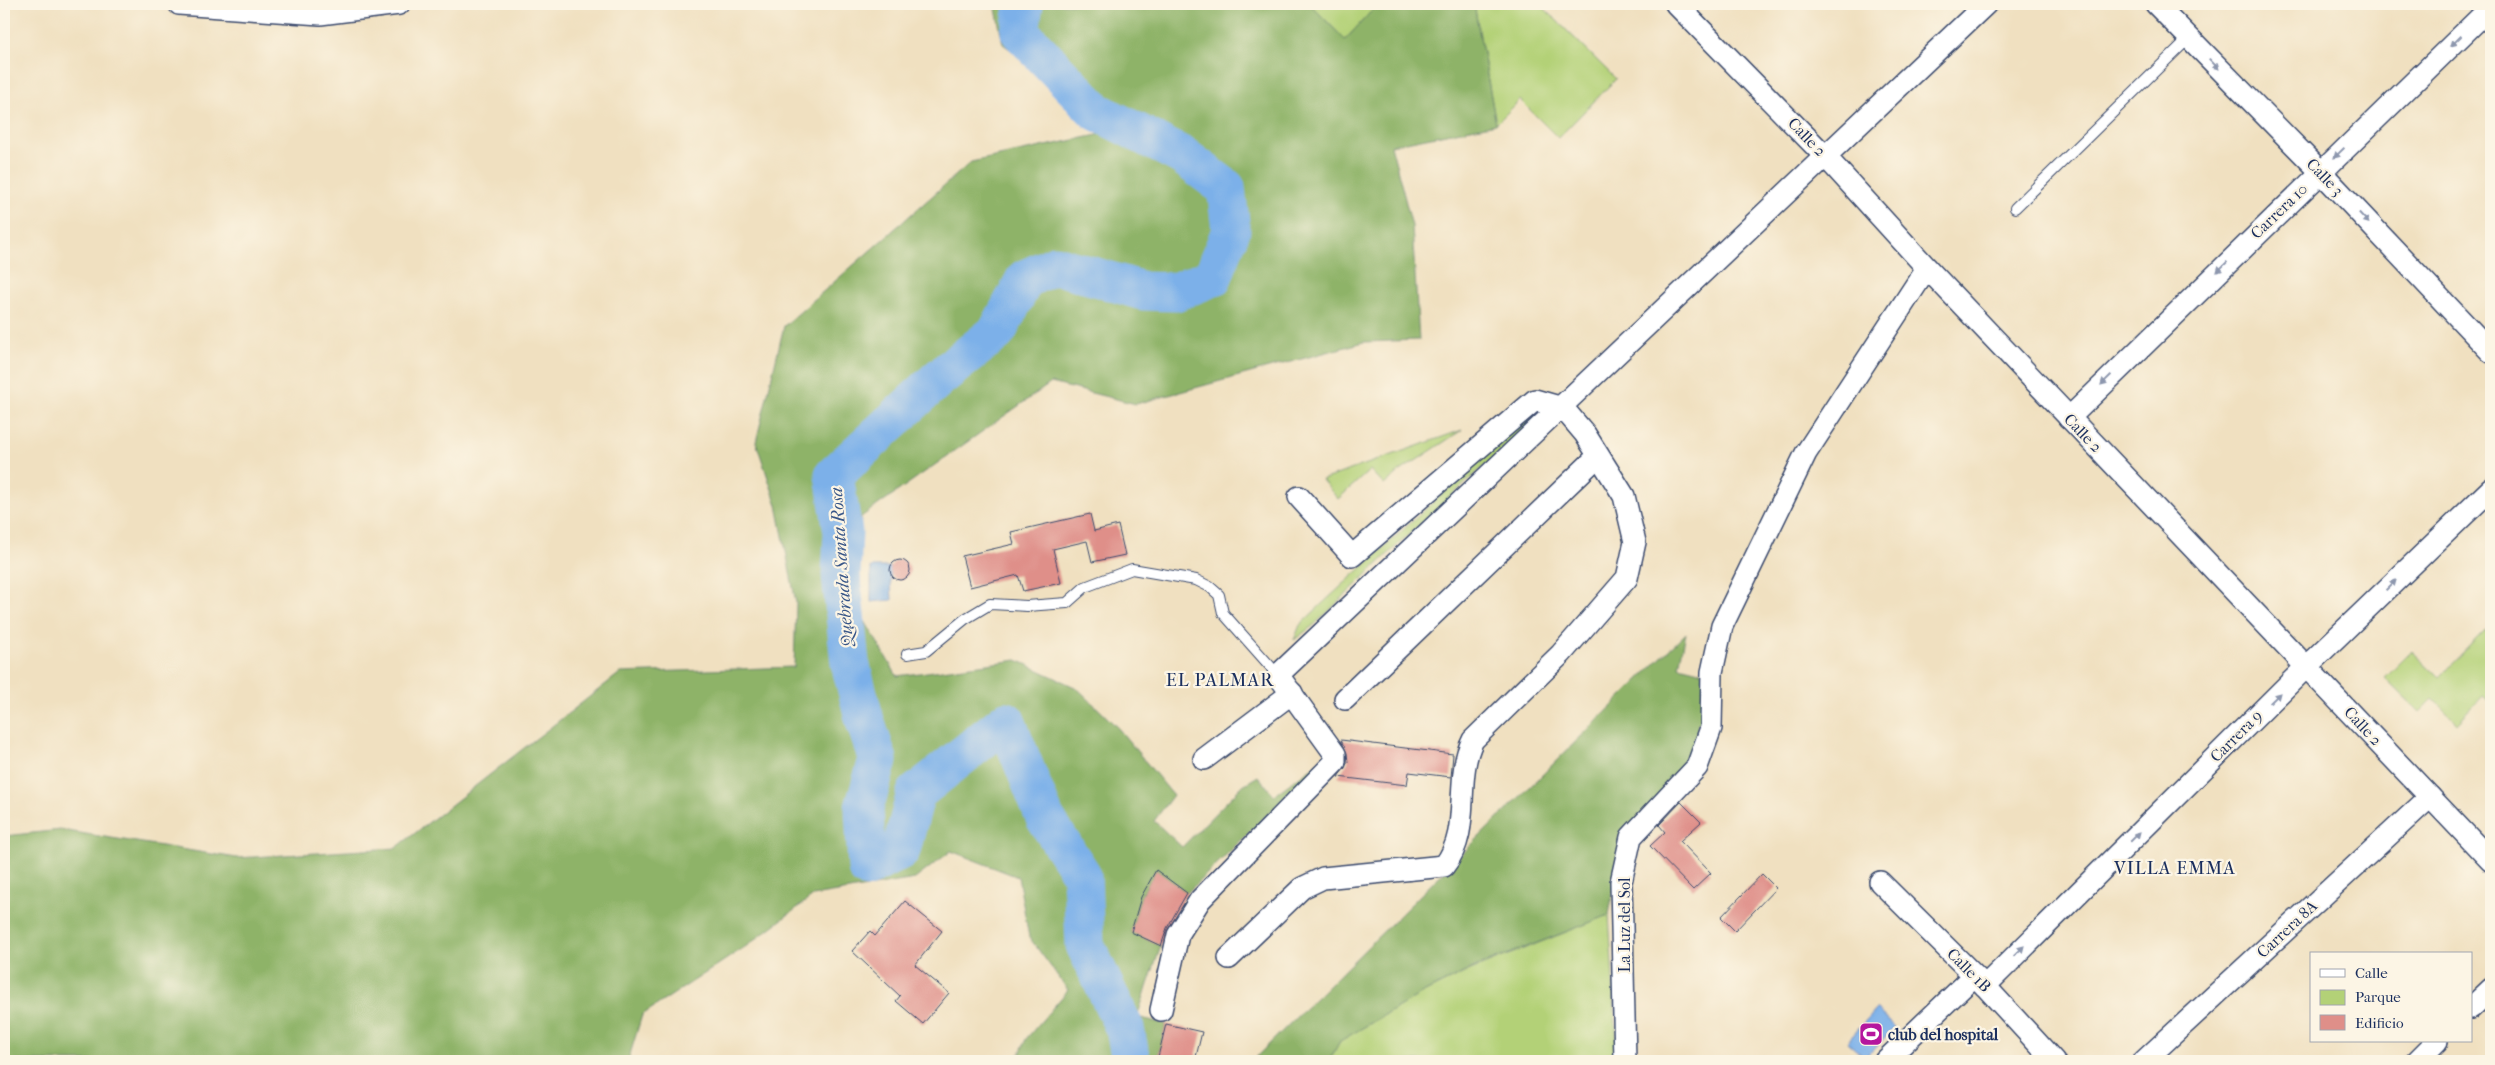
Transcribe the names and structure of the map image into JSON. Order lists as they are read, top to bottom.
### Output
{
  "streets": {
    "street": [
      "Calle 2",
      "Calle 3",
      "Carrera 10",
      "Carrera 9",
      "La Luz del Sol",
      "Carrera 8A",
      "Calle 1B"
    ]
  },
  "crossings": [
    ["Calle 2", "Carrera 10"],
    ["Calle 2", "Carrera 9"],
    ["Calle 2", "La Luz del Sol"],
    ["Calle 2", "Carrera 8A"],
    ["Calle 3", "Carrera 10"],
    ["Carrera 9", "Calle 1B"]
  ],
  "one_way": ["Calle 3", "Carrera 10", "Carrera 9"],
  "districts": ["EL PALMAR", "VILLA EMMA"],
  "water": ["Quebrada Santa Rosa"],
  "places": {
    "sports": ["club del hospital"]
  },
  "legend": ["Calle", "Parque", "Edificio"]
}
